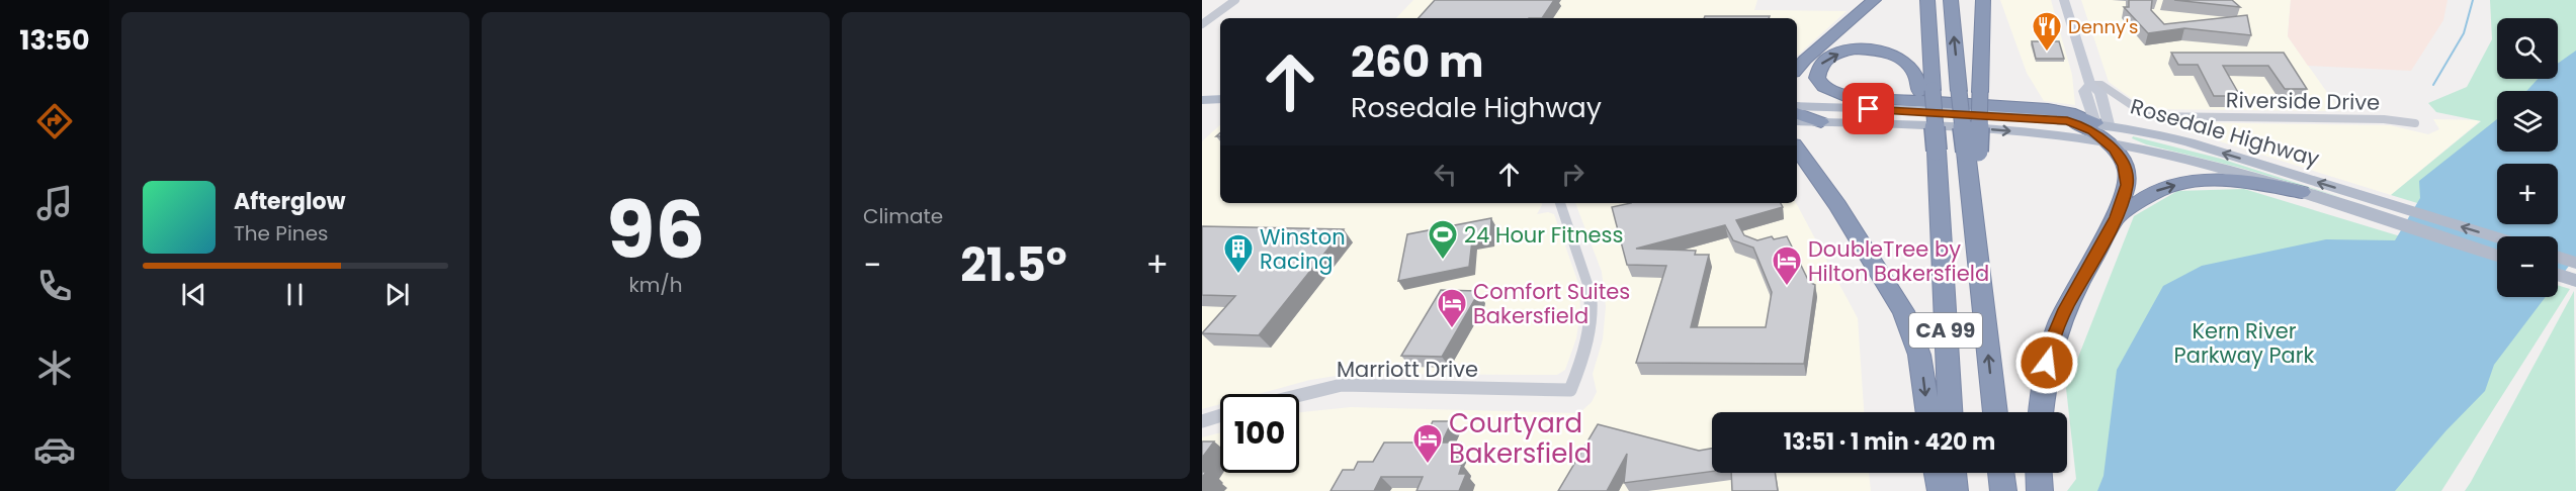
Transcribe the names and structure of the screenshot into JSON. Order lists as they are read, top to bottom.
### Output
{
  "streets": {
    "highway": ["CA 99"],
    "main road": ["Rosedale Highway"],
    "street": ["Riverside Drive", "Marriott Drive"]
  },
  "parks": ["Kern River Parkway Park"],
  "places": {
    "restaurant": ["Denny's"],
    "sports": ["24 Hour Fitness"],
    "building": ["Winston Racing"],
    "hotel": ["DoubleTree by Hilton Bakersfield", "Comfort Suites Bakersfield", "Courtyard Bakersfield"]
  },
  "page": {
    "tabs": "13:50",
    "tile": [
      ["96", "km/h"],
      "Climate"
    ],
    "map_buttons": ["+", "−"],
    "turn": ["260 m", "Rosedale Highway"],
    "song": ["Afterglow", "The Pines"],
    "heat": ["−", "21.5°", "+"],
    "limit": "100",
    "trip": "13:51 · 1 min · 420 m"
  }
}
